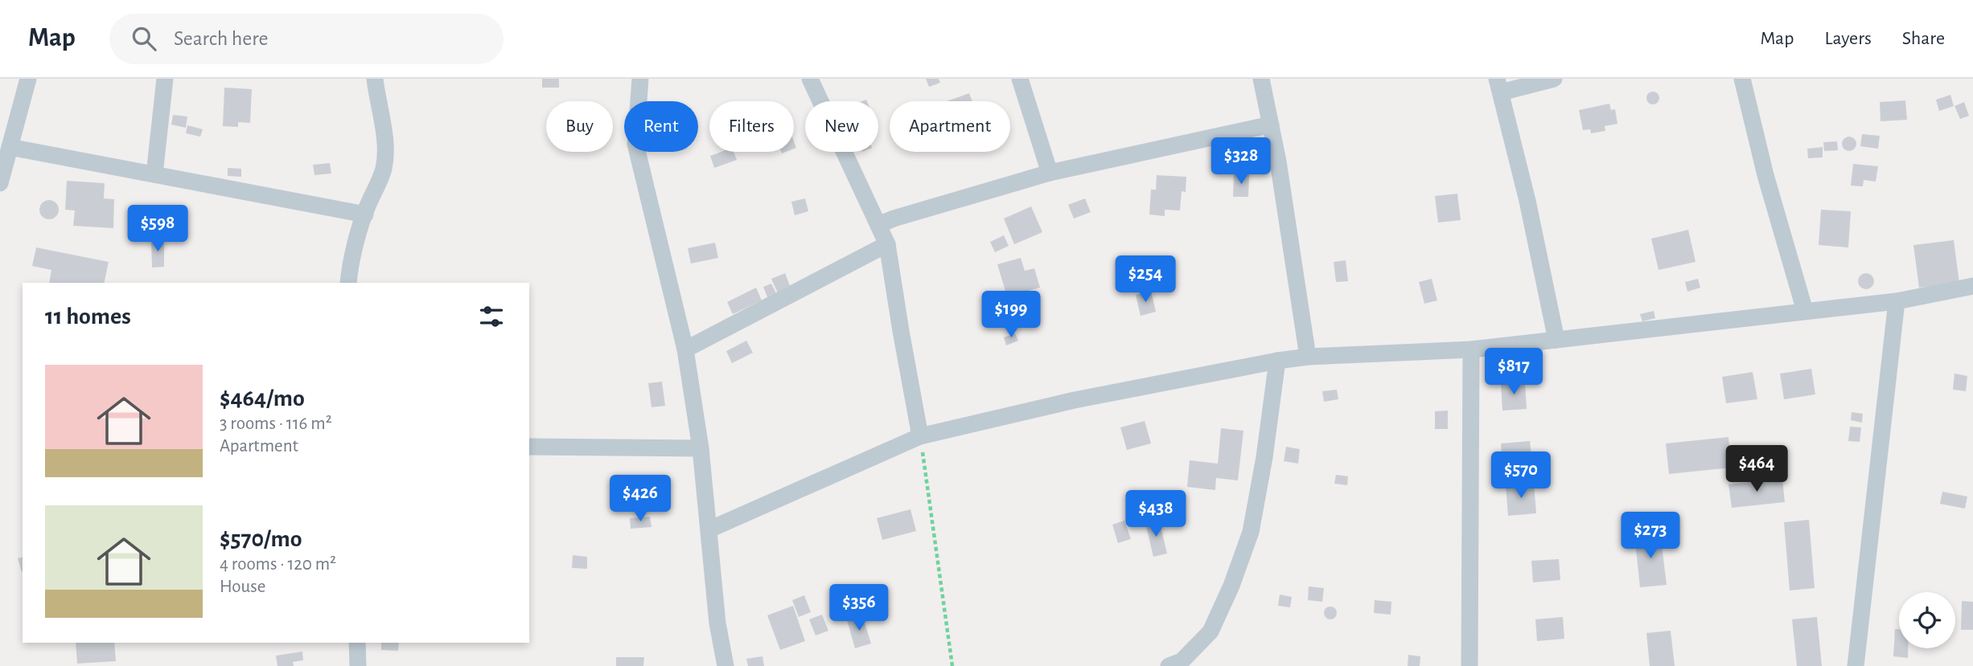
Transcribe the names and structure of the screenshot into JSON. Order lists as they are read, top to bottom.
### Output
{
  "page": {
    "header": "Map",
    "search": "Search here",
    "nav": ["Map", "Layers", "Share"],
    "chip": [
      "Buy",
      "Rent",
      "Filters",
      "New",
      "Apartment"
    ],
    "price": [
      "$328",
      "$598",
      "$254",
      "$199",
      "$817",
      "$464",
      "$570",
      "$426",
      "$438",
      "$273",
      "$356"
    ],
    "heading": "11 homes",
    "list": [
      {
        "name": "$464/mo",
        "note": "3 rooms · 116 m² · Apartment"
      },
      {
        "name": "$570/mo",
        "note": "4 rooms · 120 m² · House"
      }
    ]
  }
}
